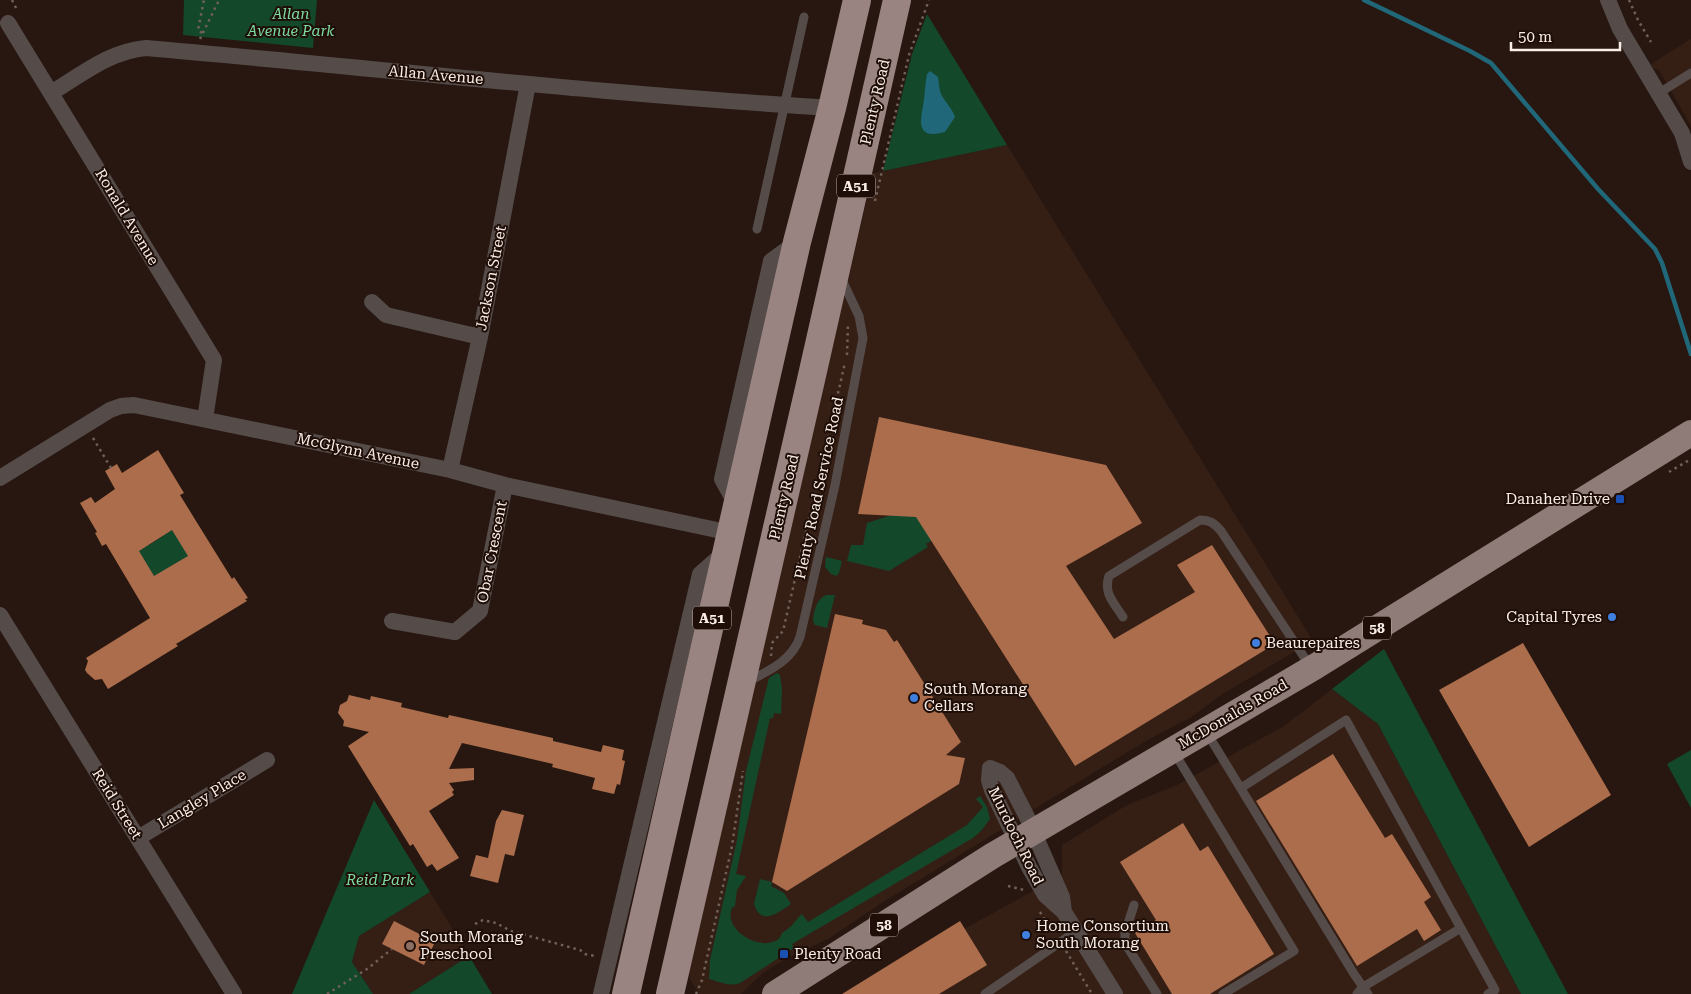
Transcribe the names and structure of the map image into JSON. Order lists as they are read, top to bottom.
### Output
{
  "streets": {
    "highway": ["Plenty Road", "A51"],
    "main road": ["58", "McDonalds Road"],
    "street": [
      "Allan Avenue",
      "Ronald Avenue",
      "Jackson Street",
      "McGlynn Avenue",
      "Obar Crescent",
      "Langley Place",
      "Reid Street",
      "Murdoch Road"
    ],
    "lane": ["Plenty Road Service Road"]
  },
  "crossings": [
    ["Allan Avenue", "A51"],
    ["Allan Avenue", "Ronald Avenue"],
    ["Allan Avenue", "Jackson Street"],
    ["Plenty Road", "Plenty Road Service Road"],
    ["A51", "McGlynn Avenue"],
    ["Ronald Avenue", "McGlynn Avenue"],
    ["Jackson Street", "McGlynn Avenue"],
    ["McGlynn Avenue", "Obar Crescent"],
    ["McDonalds Road", "Murdoch Road"],
    ["Langley Place", "Reid Street"]
  ],
  "parks": ["Allan Avenue Park", "Reid Park"],
  "places": {
    "transit": ["Danaher Drive", "Plenty Road"],
    "other": [
      "Capital Tyres",
      "Beaurepaires",
      "South Morang Cellars",
      "Home Consortium South Morang",
      "South Morang Preschool"
    ]
  },
  "scale_bar": "50 m"
}
